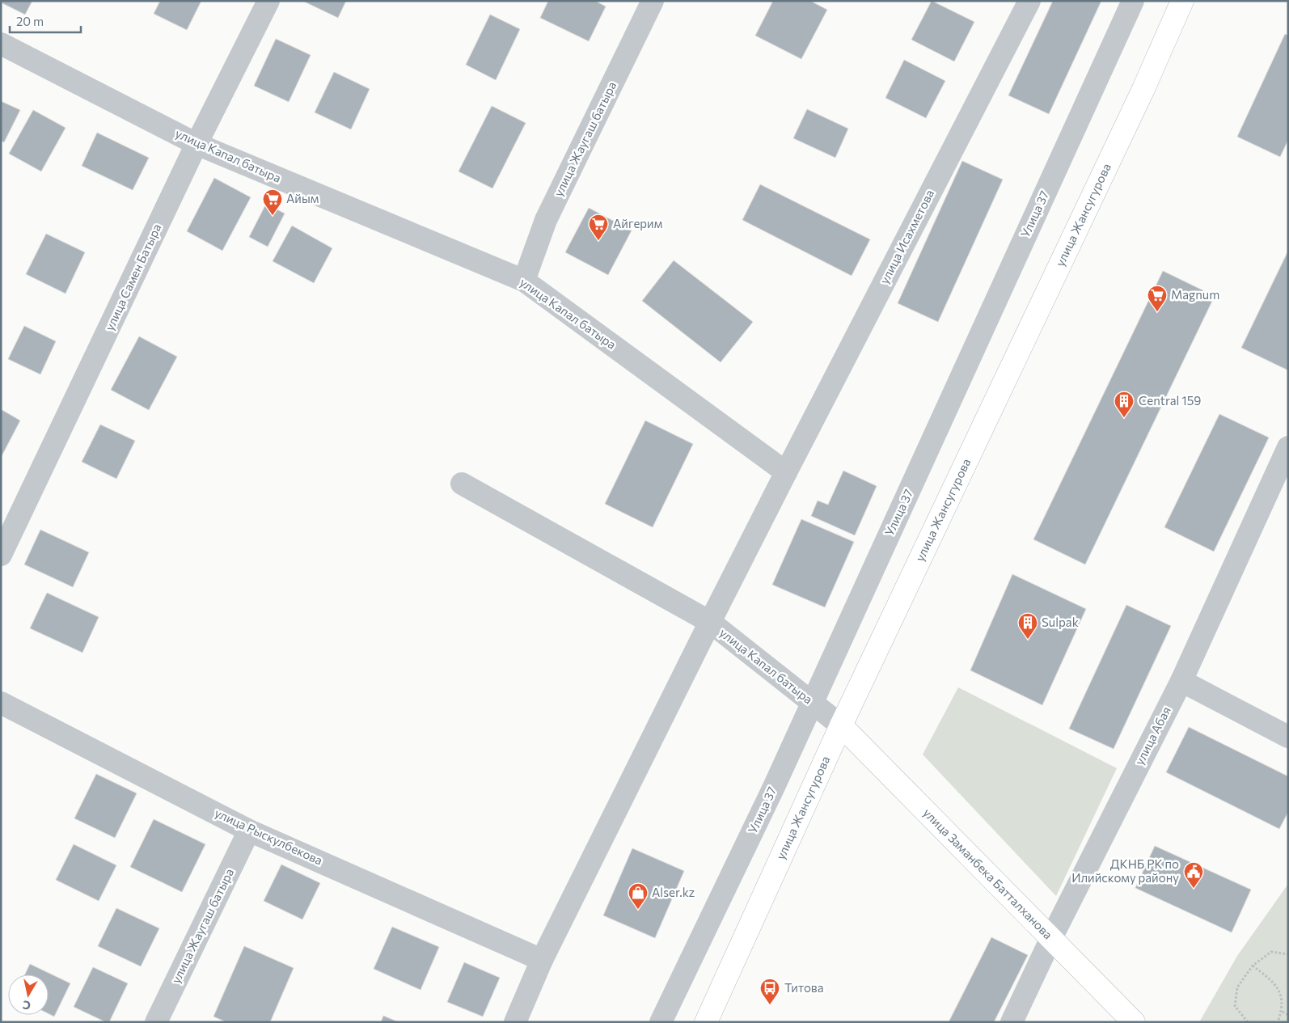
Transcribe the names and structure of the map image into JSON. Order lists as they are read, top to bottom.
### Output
{
  "streets": {
    "main road": ["улица Жансугурова", "улица Заманбека Батталханова"],
    "street": [
      "улица Жаугаш батыра",
      "улица Капал батыра",
      "Улица 37",
      "улица Исахметова",
      "улица Самен Батыра",
      "улица Абая",
      "улица Рыскулбекова"
    ]
  },
  "crossings": [
    ["улица Жаугаш батыра", "улица Капал батыра"],
    ["улица Жаугаш батыра", "улица Рыскулбекова"],
    ["улица Капал батыра", "улица Жансугурова"],
    ["улица Капал батыра", "улица Исахметова"],
    ["улица Капал батыра", "улица Самен Батыра"],
    ["улица Капал батыра", "улица Заманбека Батталханова"],
    ["улица Жансугурова", "улица Заманбека Батталханова"],
    ["улица Абая", "улица Заманбека Батталханова"]
  ],
  "places": {
    "supermarket": ["Айым", "Айгерим", "Magnum"],
    "building": ["Central 159", "Sulpak"],
    "public building": ["ДКНБ РК по Илийскому району"],
    "shop": ["Alser.kz"],
    "bus stop": ["Титова"]
  },
  "scale_bar": "20 m",
  "north": "bottom"
}
